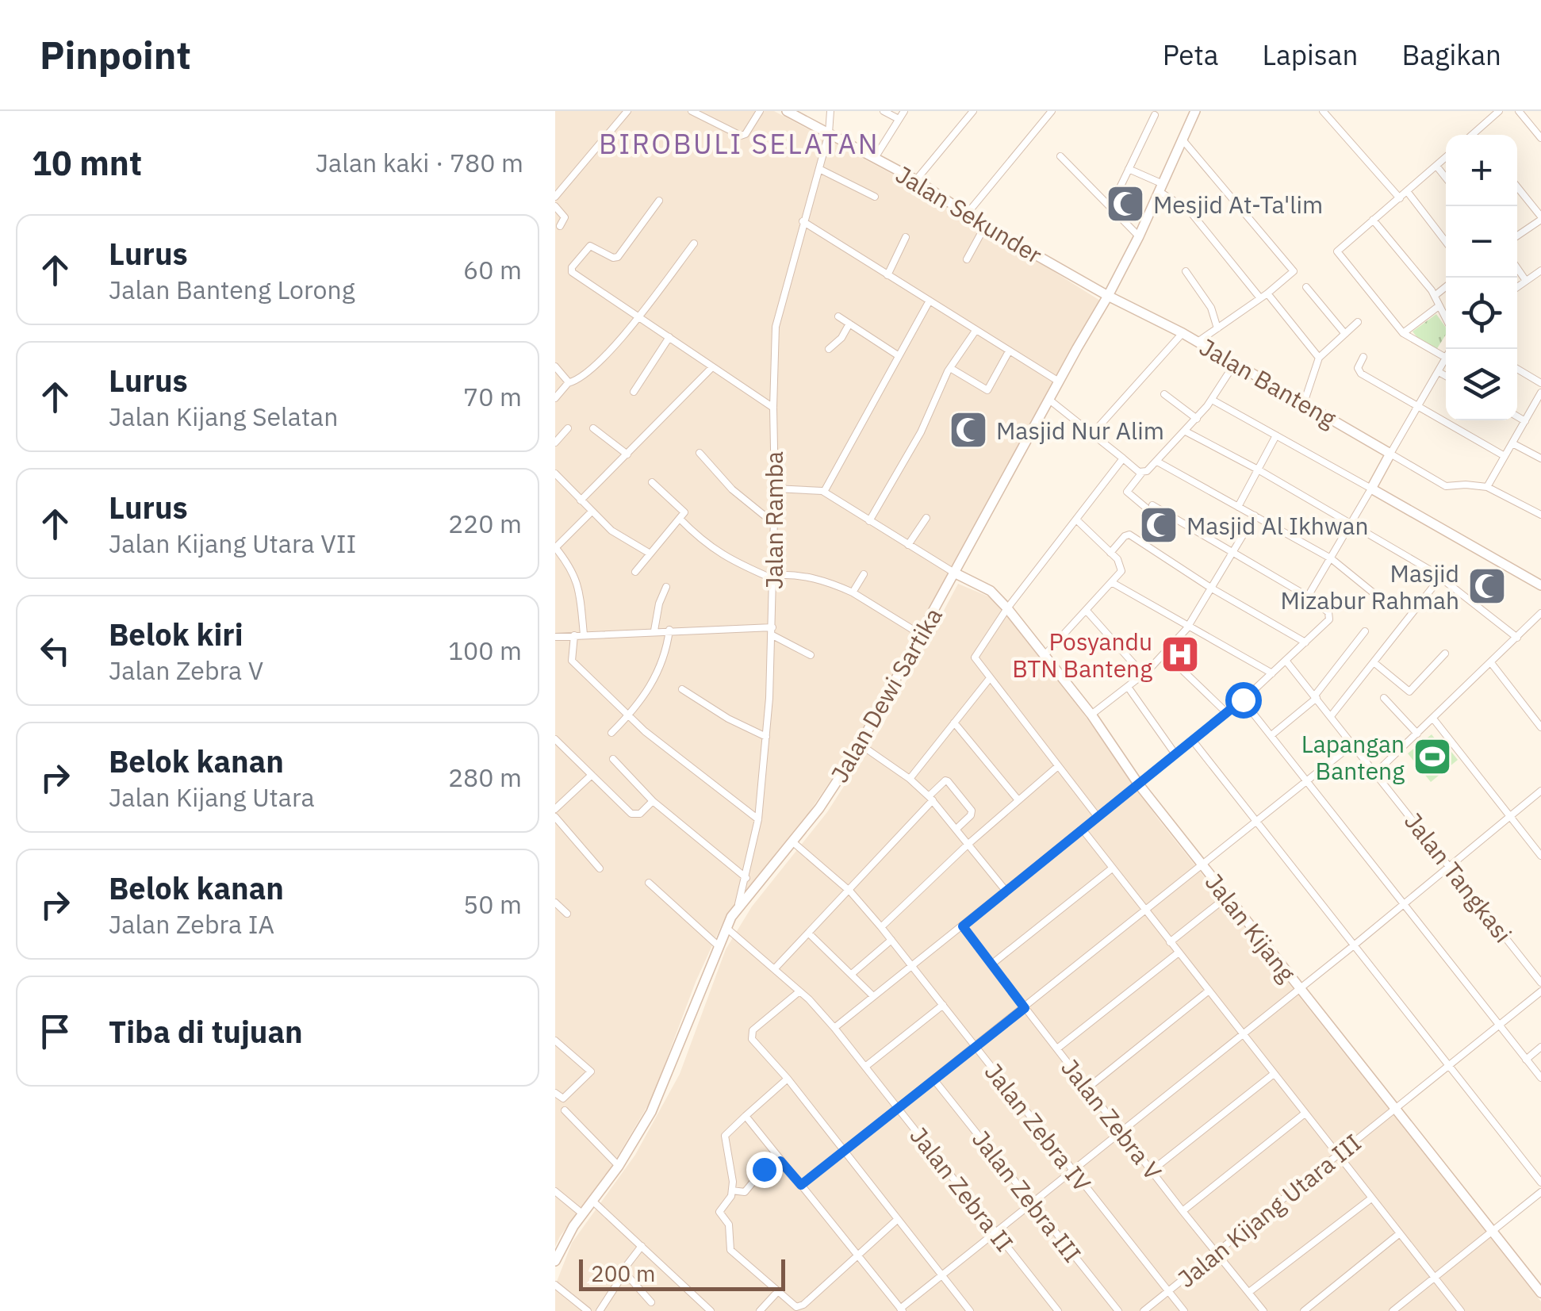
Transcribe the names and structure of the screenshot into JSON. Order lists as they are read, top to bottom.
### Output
{
  "streets": {
    "street": [
      "Jalan Sekunder",
      "Jalan Banteng",
      "Jalan Ramba",
      "Jalan Dewi Sartika",
      "Jalan Tangkasi",
      "Jalan Kijang",
      "Jalan Zebra V",
      "Jalan Zebra IV",
      "Jalan Zebra II",
      "Jalan Zebra III",
      "Jalan Kijang Utara III"
    ]
  },
  "crossings": [
    ["Jalan Sekunder", "Jalan Banteng"],
    ["Jalan Sekunder", "Jalan Ramba"],
    ["Jalan Sekunder", "Jalan Dewi Sartika"],
    ["Jalan Banteng", "Jalan Dewi Sartika"],
    ["Jalan Ramba", "Jalan Dewi Sartika"],
    ["Jalan Dewi Sartika", "Jalan Kijang"],
    ["Jalan Dewi Sartika", "Jalan Zebra IV"],
    ["Jalan Dewi Sartika", "Jalan Zebra II"],
    ["Jalan Kijang", "Jalan Kijang Utara III"],
    ["Jalan Zebra V", "Jalan Kijang Utara III"],
    ["Jalan Zebra IV", "Jalan Kijang Utara III"]
  ],
  "districts": ["BIROBULI SELATAN"],
  "places": {
    "mosque": [
      "Mesjid At-Ta'lim",
      "Masjid Nur Alim",
      "Masjid Al Ikhwan",
      "Masjid Mizabur Rahmah"
    ],
    "hospital": ["Posyandu BTN Banteng"],
    "sports": ["Lapangan Banteng"]
  },
  "scale_bar": "200 m",
  "page": {
    "header": "Pinpoint",
    "nav": ["Peta", "Lapisan", "Bagikan"],
    "heading": ["10 mnt", "Jalan kaki · 780 m"],
    "map_buttons": ["+", "−"],
    "list": [
      ["Lurus", "Jalan Banteng Lorong", "60 m"],
      ["Lurus", "Jalan Kijang Selatan", "70 m"],
      ["Lurus", "Jalan Kijang Utara VII", "220 m"],
      ["Belok kiri", "Jalan Zebra V", "100 m"],
      ["Belok kanan", "Jalan Kijang Utara", "280 m"],
      ["Belok kanan", "Jalan Zebra IA", "50 m"],
      "Tiba di tujuan"
    ],
    "scale": "200 m"
  }
}
